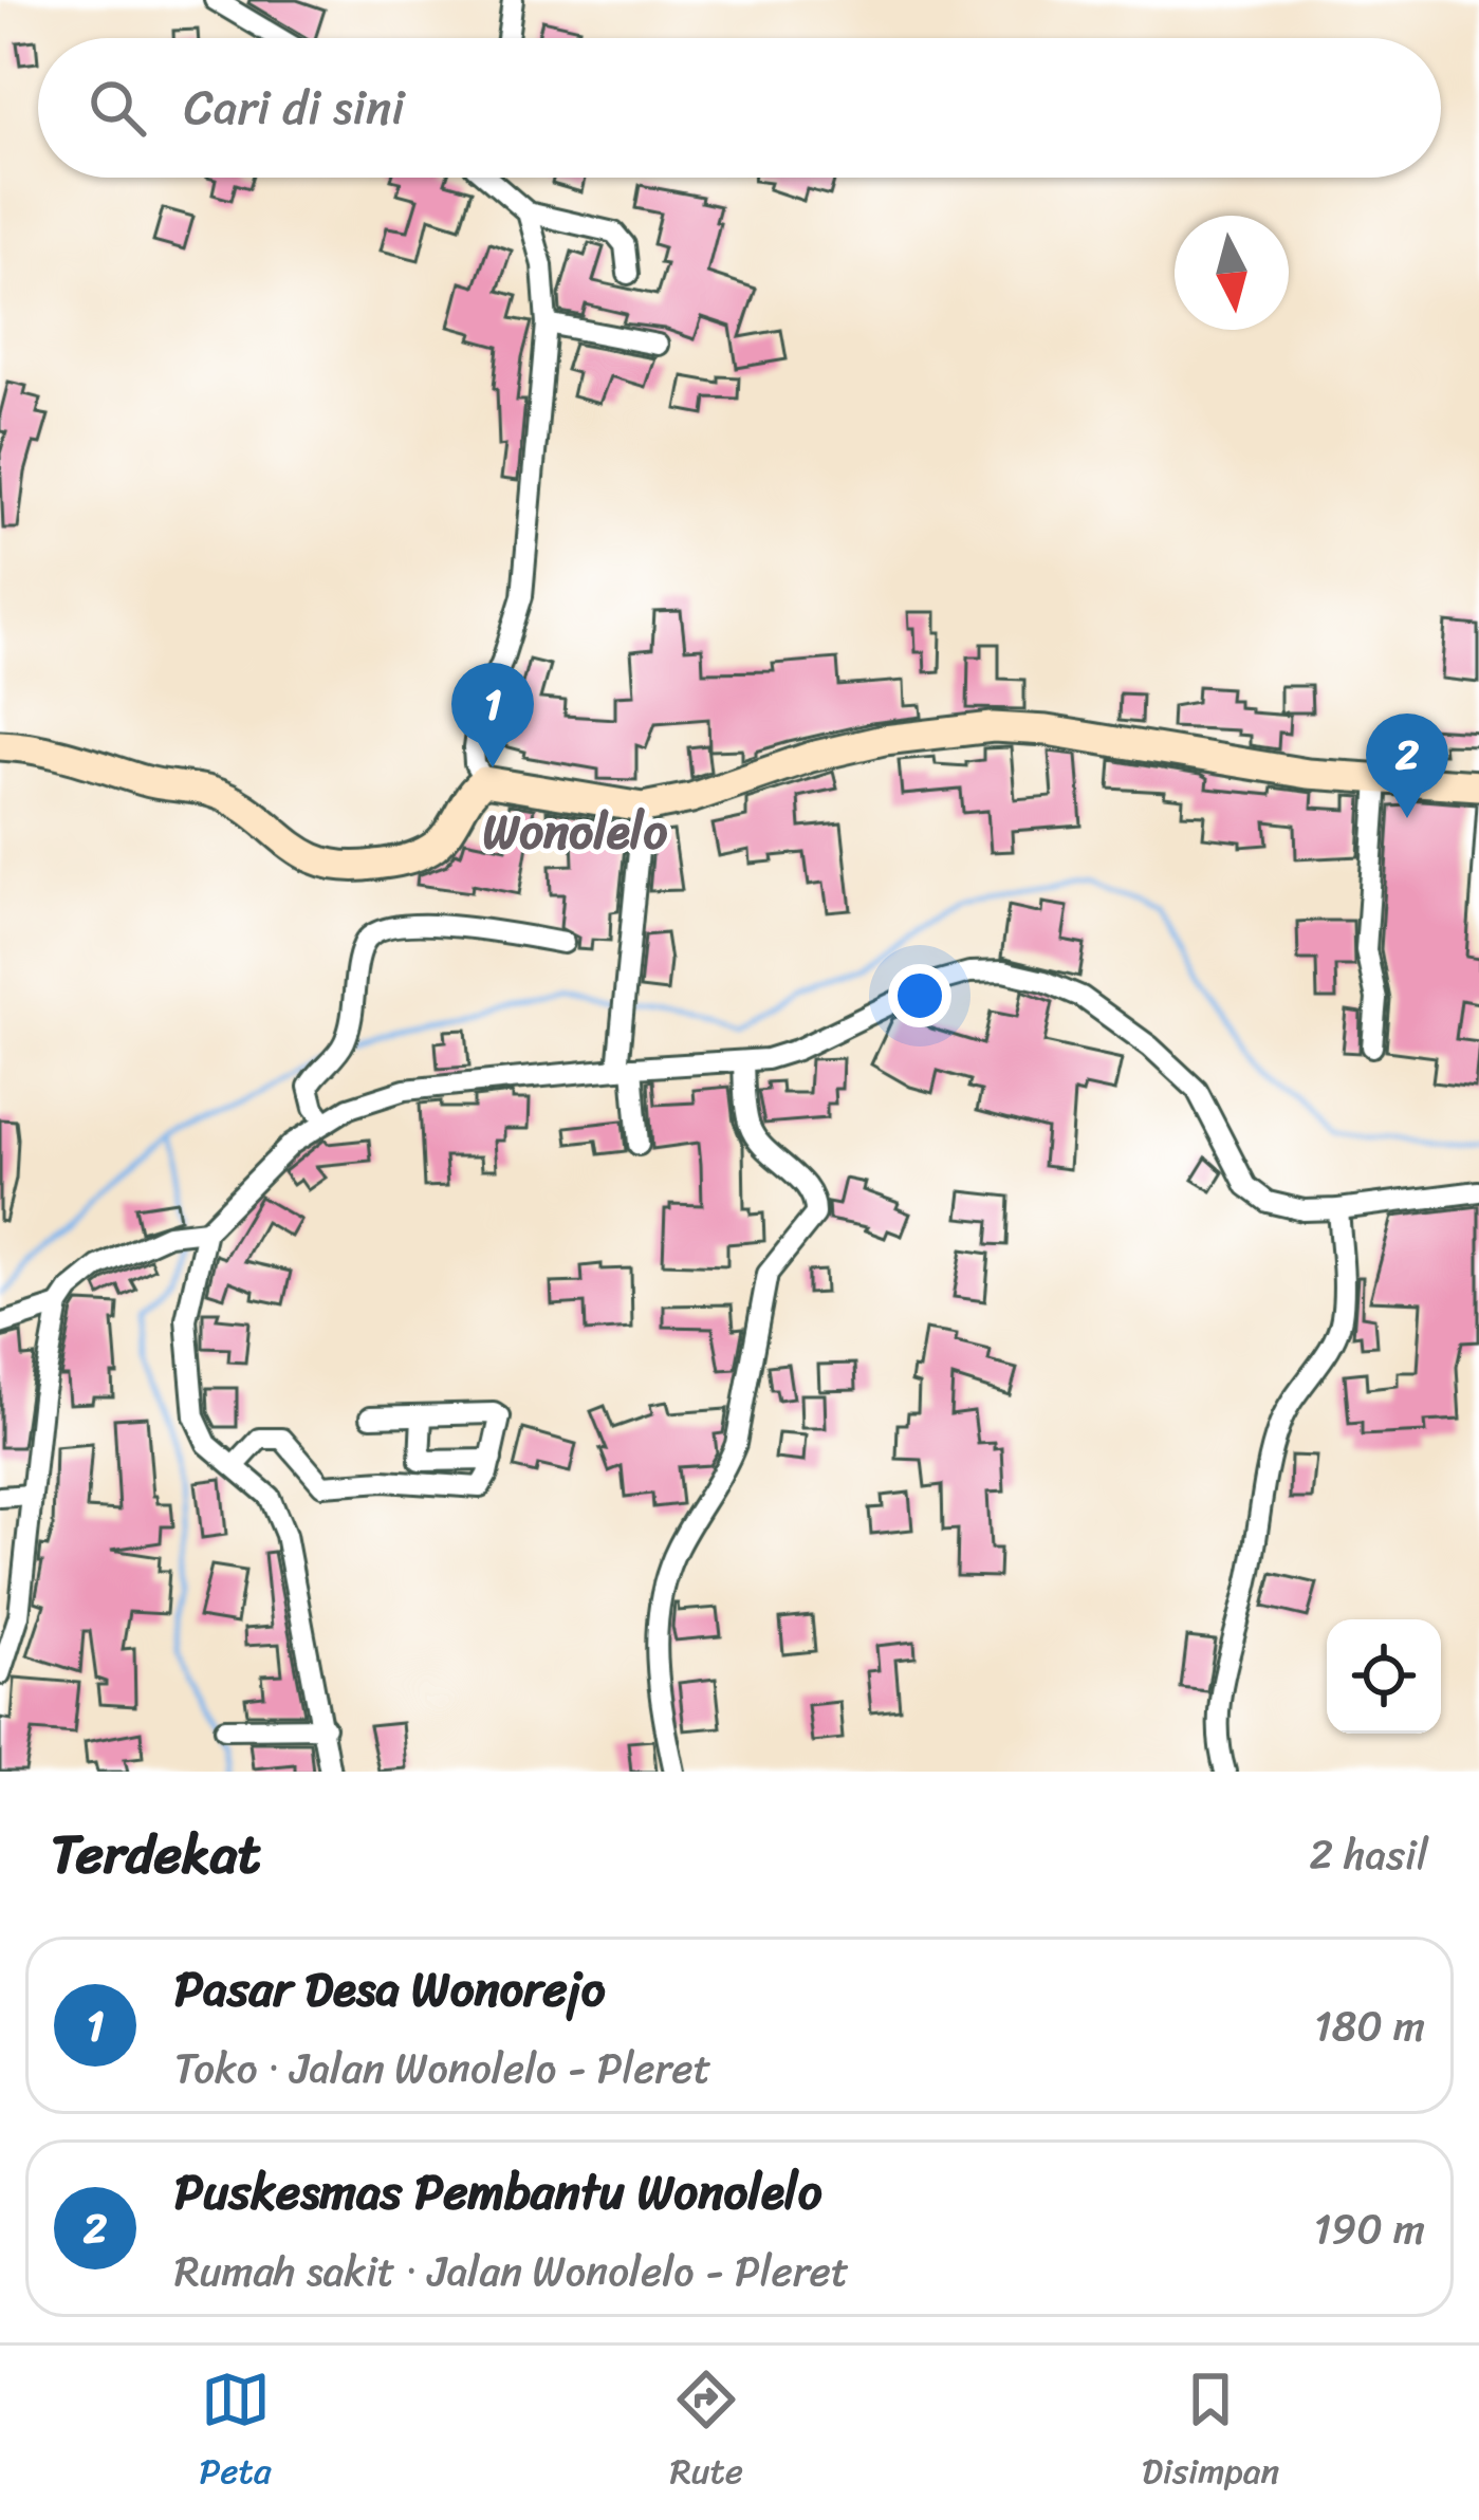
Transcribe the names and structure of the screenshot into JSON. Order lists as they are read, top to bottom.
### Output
{
  "districts": ["Wonolelo"],
  "north": "bottom",
  "page": {
    "search": "Cari di sini",
    "pins": ["1", "2"],
    "heading": ["Terdekat", "2 hasil"],
    "list": [
      {
        "mark": "1",
        "name": "Pasar Desa Wonorejo",
        "note": "Toko · Jalan Wonolelo - Pleret",
        "value": "180 m"
      },
      {
        "mark": "2",
        "name": "Puskesmas Pembantu Wonolelo",
        "note": "Rumah sakit · Jalan Wonolelo - Pleret",
        "value": "190 m"
      }
    ],
    "nav": ["Peta", "Rute", "Disimpan"]
  }
}
